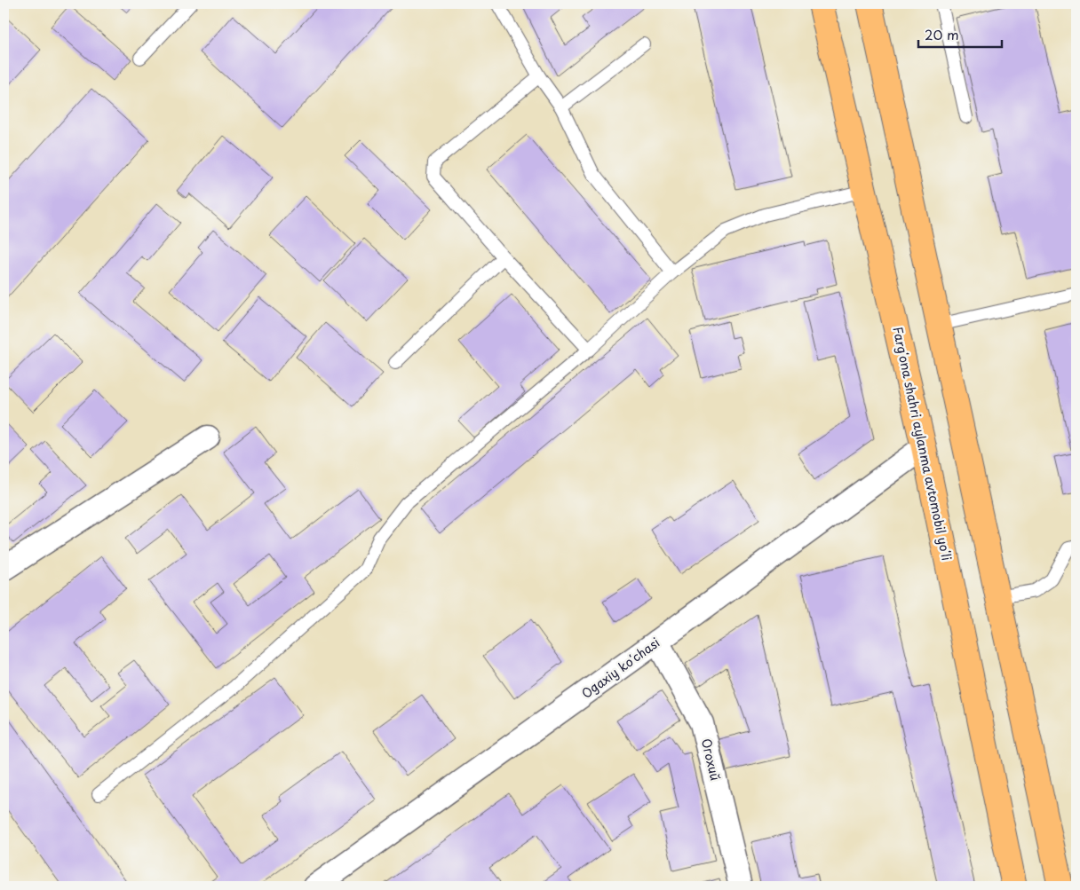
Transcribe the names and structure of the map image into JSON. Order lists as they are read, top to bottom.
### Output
{
  "streets": {
    "highway": ["Fargʻona shahri aylanma avtomobil yoʻli"],
    "street": ["Ogaxiy koʻchasi", "Огохий"]
  },
  "crossings": [
    ["Fargʻona shahri aylanma avtomobil yoʻli", "Ogaxiy koʻchasi"],
    ["Ogaxiy koʻchasi", "Огохий"]
  ],
  "scale_bar": "20 m"
}
